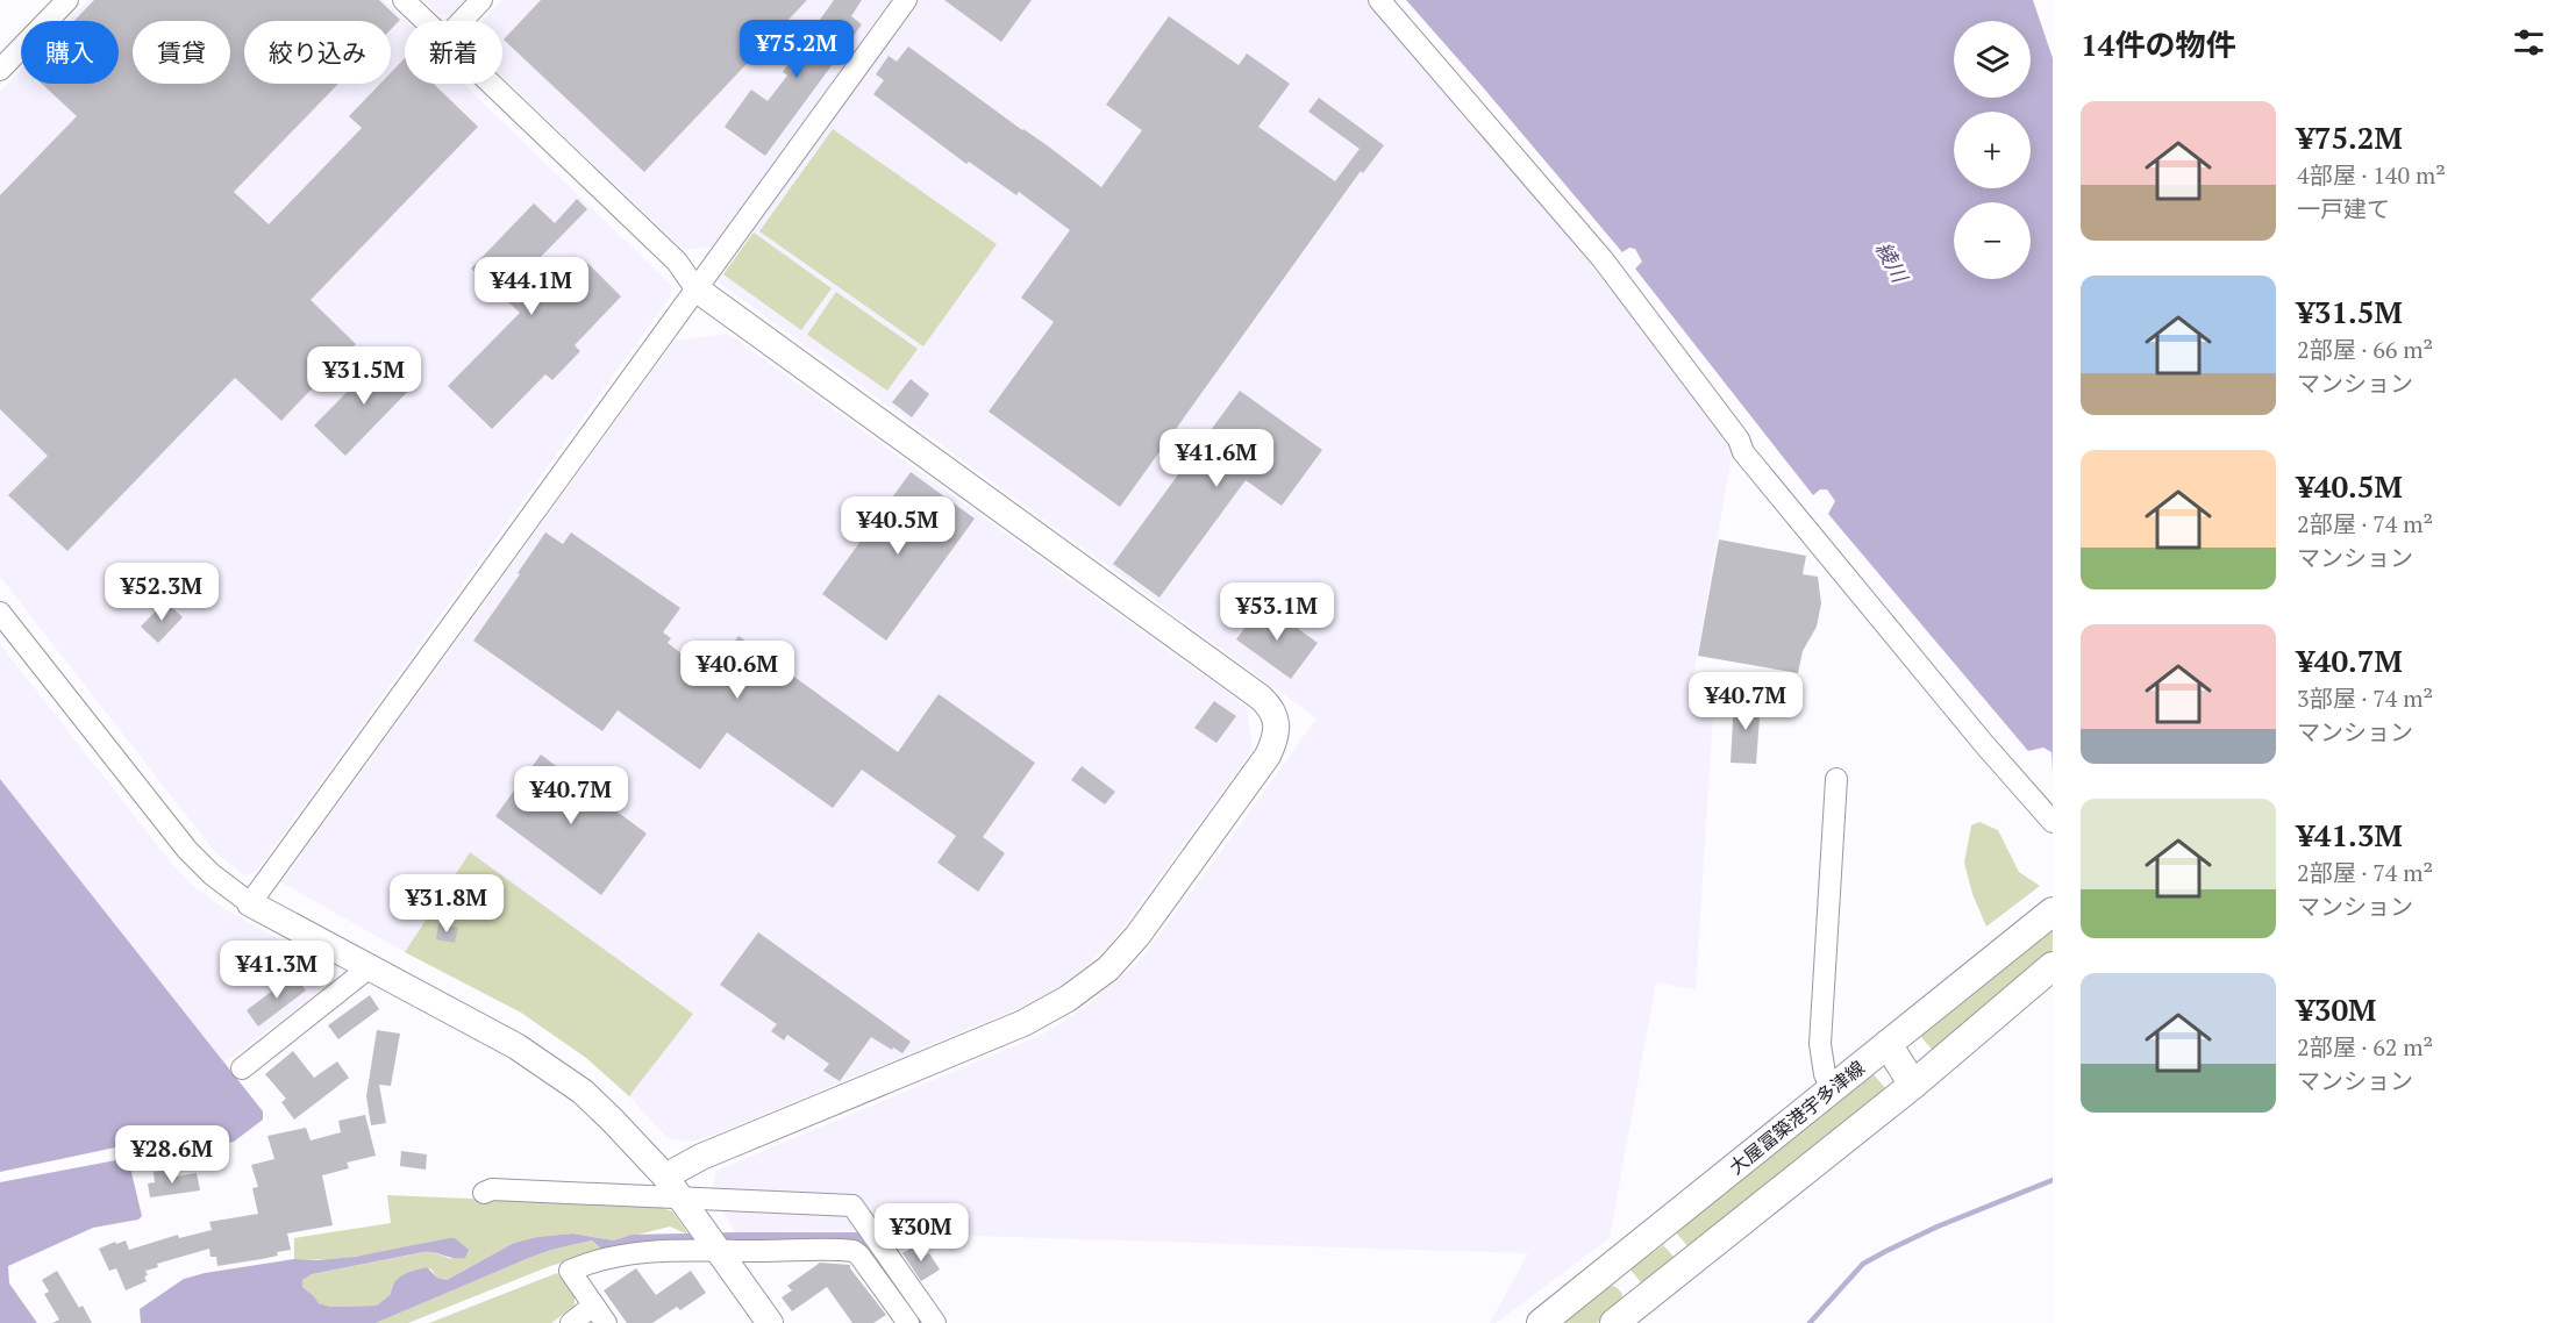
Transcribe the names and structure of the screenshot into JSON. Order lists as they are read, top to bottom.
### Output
{
  "streets": {
    "main road": ["大屋冨築港宇多津線"]
  },
  "water": ["綾川"],
  "page": {
    "heading": "14件の物件",
    "price": [
      "¥75.2M",
      "¥44.1M",
      "¥31.5M",
      "¥41.6M",
      "¥40.5M",
      "¥52.3M",
      "¥53.1M",
      "¥40.6M",
      "¥40.7M",
      "¥40.7M",
      "¥31.8M",
      "¥41.3M",
      "¥28.6M",
      "¥30M"
    ],
    "map_buttons": ["+", "−"],
    "chip": [
      "購入",
      "賃貸",
      "絞り込み",
      "新着"
    ],
    "list": [
      {
        "name": "¥75.2M",
        "note": "4部屋 · 140 m² · 一戸建て"
      },
      {
        "name": "¥31.5M",
        "note": "2部屋 · 66 m² · マンション"
      },
      {
        "name": "¥40.5M",
        "note": "2部屋 · 74 m² · マンション"
      },
      {
        "name": "¥40.7M",
        "note": "3部屋 · 74 m² · マンション"
      },
      {
        "name": "¥41.3M",
        "note": "2部屋 · 74 m² · マンション"
      },
      {
        "name": "¥30M",
        "note": "2部屋 · 62 m² · マンション"
      }
    ]
  }
}
